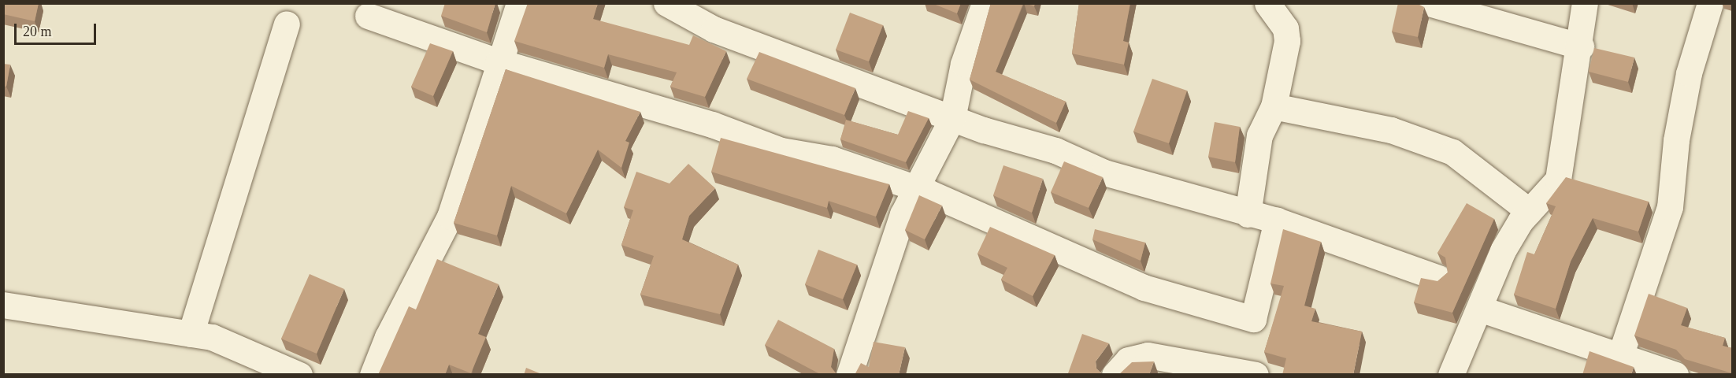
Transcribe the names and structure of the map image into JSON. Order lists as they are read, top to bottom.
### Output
{
  "scale_bar": "20 m"
}
